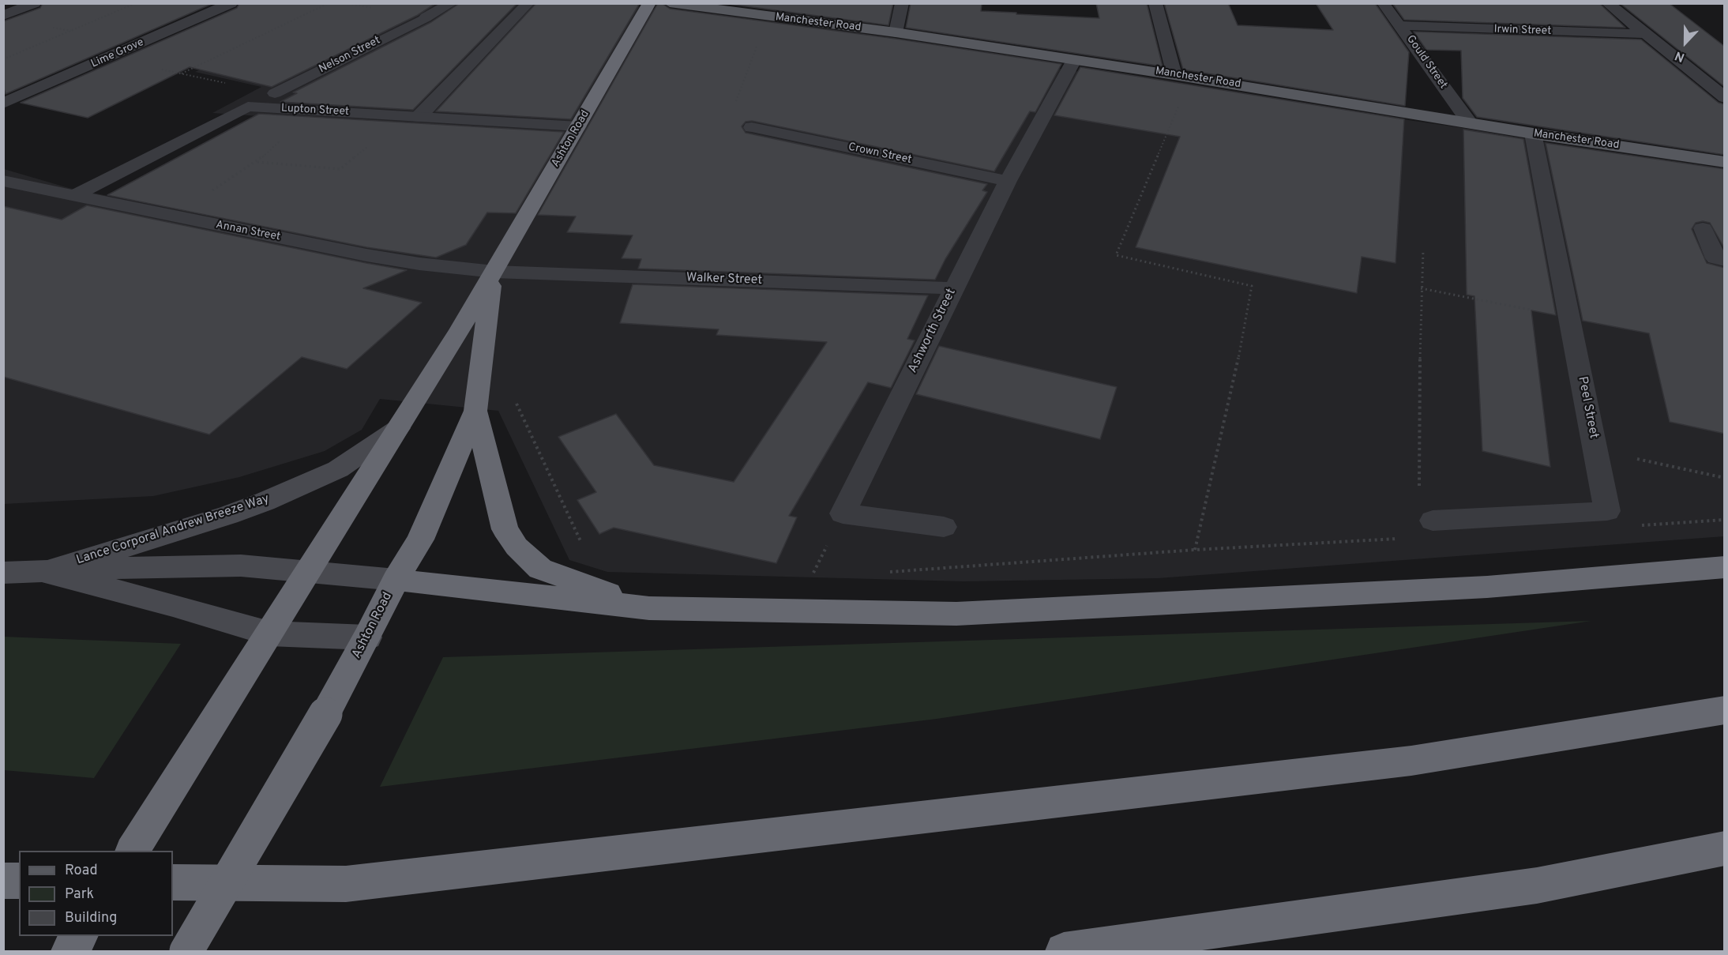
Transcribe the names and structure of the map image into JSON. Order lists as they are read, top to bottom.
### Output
{
  "streets": {
    "highway": ["Ashton Road"],
    "main road": ["Manchester Road"],
    "street": [
      "Irwin Street",
      "Lime Grove",
      "Nelson Street",
      "Gould Street",
      "Lupton Street",
      "Crown Street",
      "Annan Street",
      "Walker Street",
      "Ashworth Street",
      "Peel Street",
      "Lance Corporal Andrew Breeze Way"
    ]
  },
  "crossings": [
    ["Manchester Road", "Gould Street"],
    ["Manchester Road", "Ashworth Street"],
    ["Manchester Road", "Peel Street"],
    ["Irwin Street", "Gould Street"],
    ["Nelson Street", "Lupton Street"],
    ["Lupton Street", "Ashton Road"],
    ["Ashton Road", "Annan Street"],
    ["Ashton Road", "Walker Street"],
    ["Ashton Road", "Lance Corporal Andrew Breeze Way"],
    ["Crown Street", "Ashworth Street"],
    ["Annan Street", "Walker Street"],
    ["Walker Street", "Ashworth Street"]
  ],
  "legend": ["Road", "Park", "Building"],
  "north": "bottom"
}
